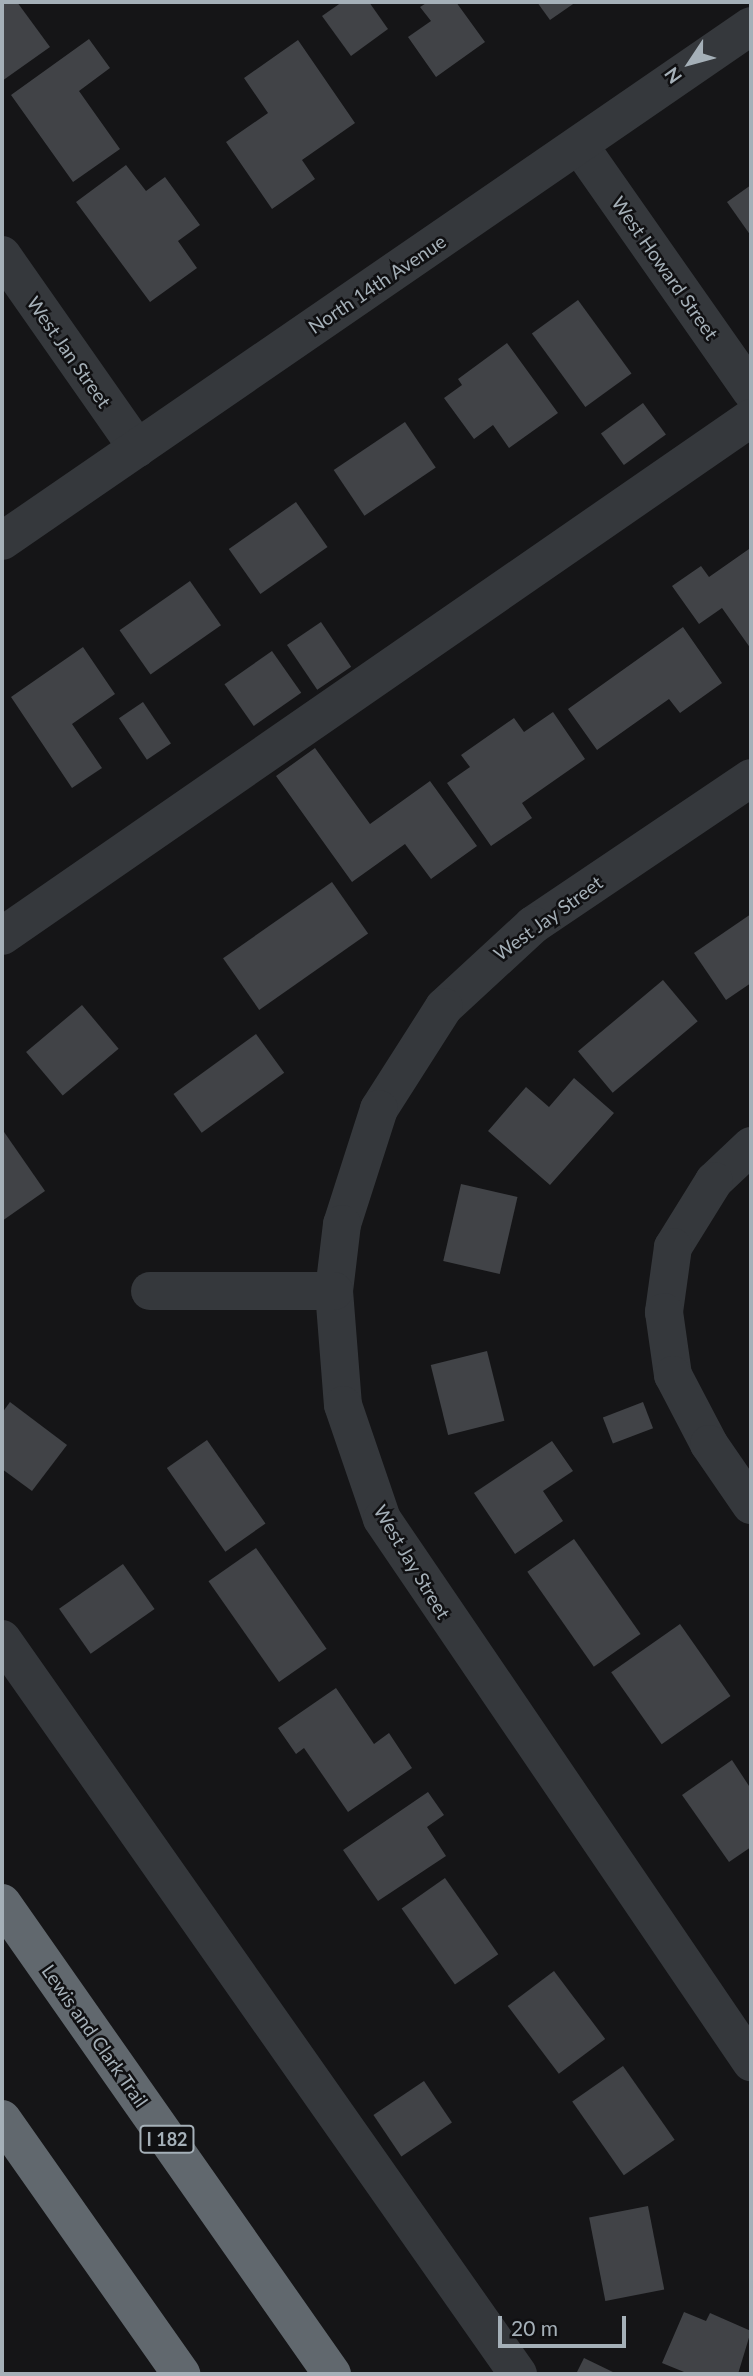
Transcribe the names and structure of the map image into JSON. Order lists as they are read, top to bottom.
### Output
{
  "streets": {
    "highway": ["Lewis and Clark Trail", "I 182"],
    "street": [
      "West Howard Street",
      "North 14th Avenue",
      "West Jan Street",
      "West Jay Street"
    ]
  },
  "crossings": [
    ["West Howard Street", "North 14th Avenue"],
    ["North 14th Avenue", "West Jan Street"]
  ],
  "scale_bar": "20 m",
  "north": "bottom left"
}
